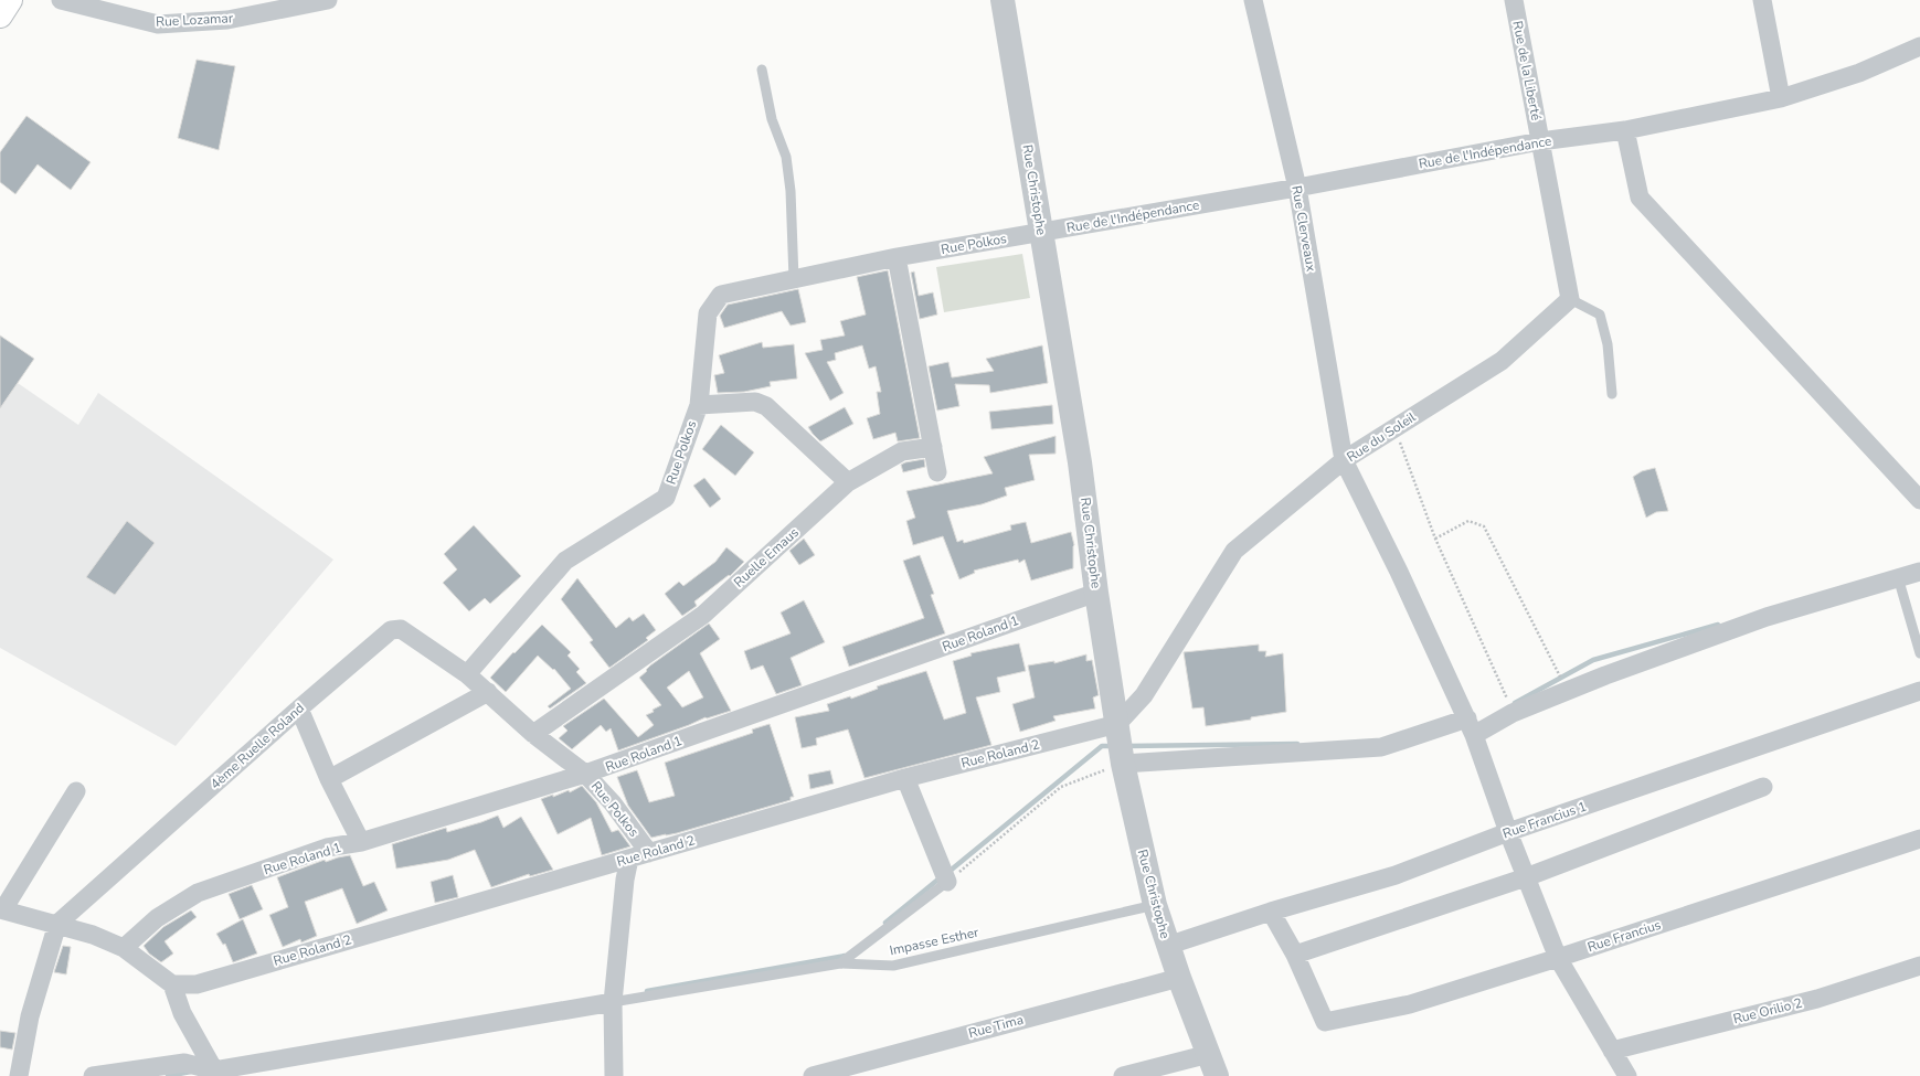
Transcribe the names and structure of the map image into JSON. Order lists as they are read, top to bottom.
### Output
{
  "streets": {
    "street": [
      "Rue Lozamar",
      "Rue de la Liberté",
      "Rue de l'Indépendance",
      "Rue Christophe",
      "Rue Clerveaux",
      "Rue Polkos",
      "Rue du Soleil",
      "Ruelle Emaus",
      "Rue Roland 1",
      "4ème Ruelle Roland",
      "Rue Roland 2",
      "Rue Francius 1",
      "Rue Francius",
      "Rue Orilio 2",
      "Rue Tima"
    ],
    "lane": ["Impasse Esther"]
  },
  "crossings": [
    ["Rue de la Liberté", "Rue de l'Indépendance"],
    ["Rue de l'Indépendance", "Rue Christophe"],
    ["Rue de l'Indépendance", "Rue Clerveaux"],
    ["Rue de l'Indépendance", "Rue Polkos"],
    ["Rue Christophe", "Rue Polkos"],
    ["Rue Christophe", "Rue du Soleil"],
    ["Rue Christophe", "Rue Roland 1"],
    ["Rue Christophe", "Rue Roland 2"],
    ["Rue Christophe", "Rue Francius 1"],
    ["Rue Christophe", "Impasse Esther"],
    ["Rue Christophe", "Rue Tima"],
    ["Rue Clerveaux", "Rue du Soleil"],
    ["Rue Clerveaux", "Rue Francius 1"],
    ["Rue Clerveaux", "Rue Francius"],
    ["Rue Clerveaux", "Rue Orilio 2"],
    ["Rue Polkos", "Ruelle Emaus"],
    ["Rue Polkos", "Rue Roland 1"],
    ["Rue Polkos", "4ème Ruelle Roland"],
    ["Rue Polkos", "Rue Roland 2"],
    ["Rue Polkos", "Impasse Esther"],
    ["Rue du Soleil", "Rue Roland 2"]
  ]
}
